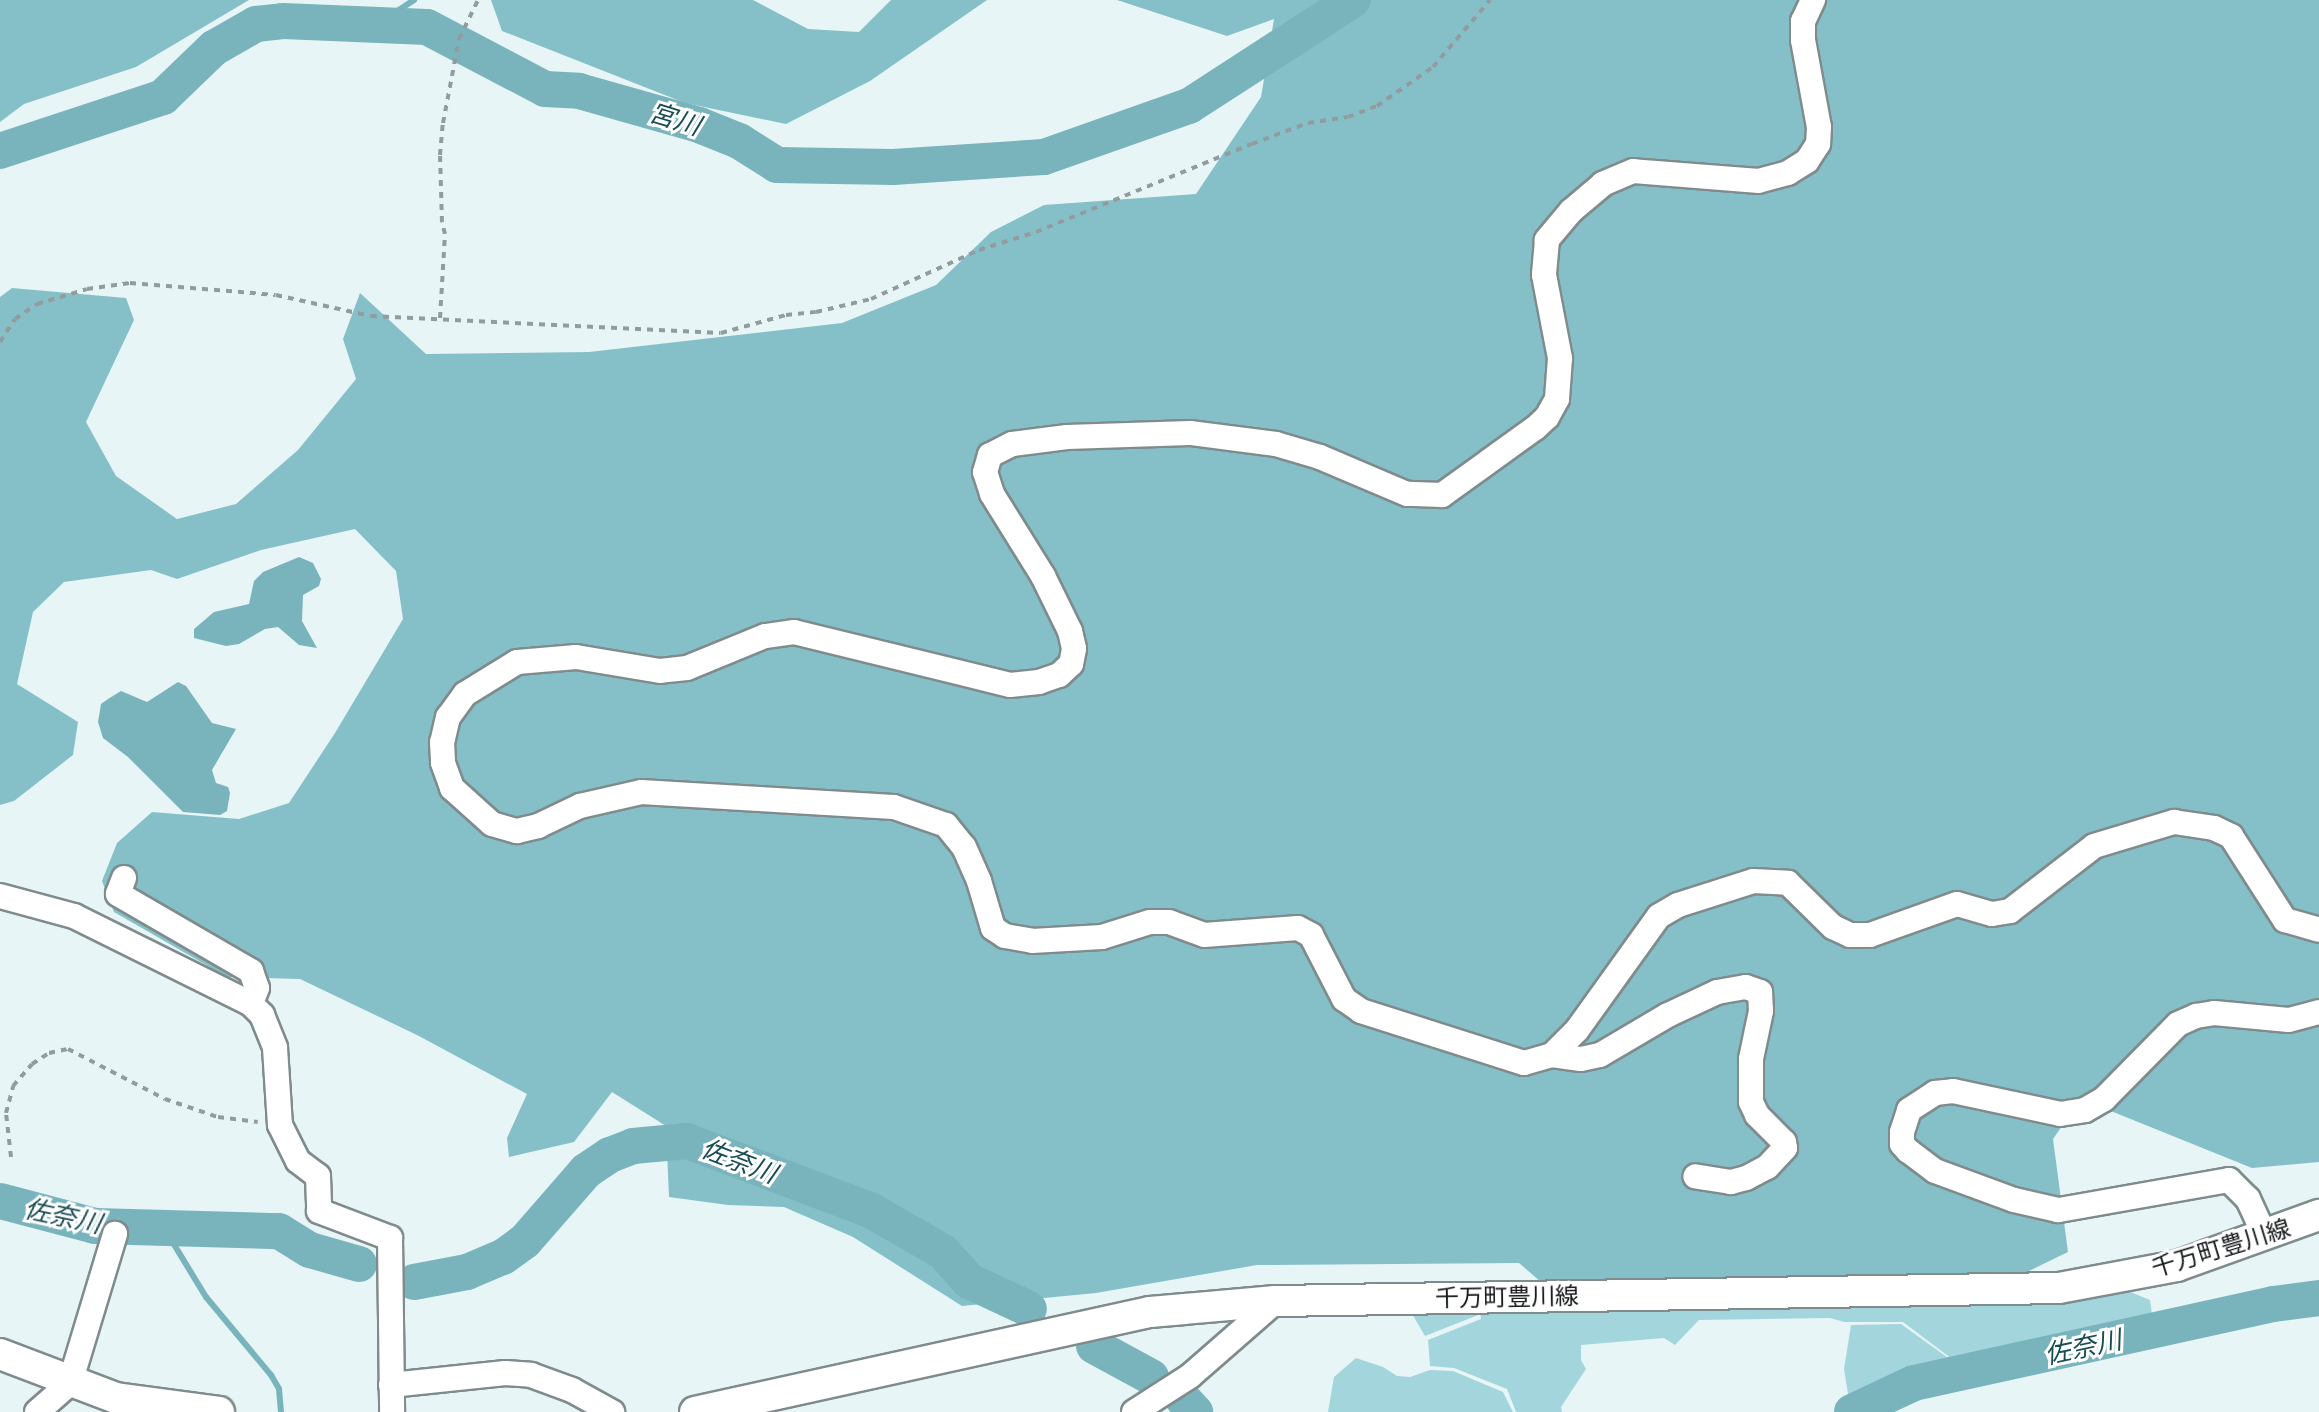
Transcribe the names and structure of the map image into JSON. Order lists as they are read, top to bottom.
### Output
{
  "streets": {
    "main road": ["千万町豊川線"]
  },
  "water": ["宮川", "佐奈川"]
}
